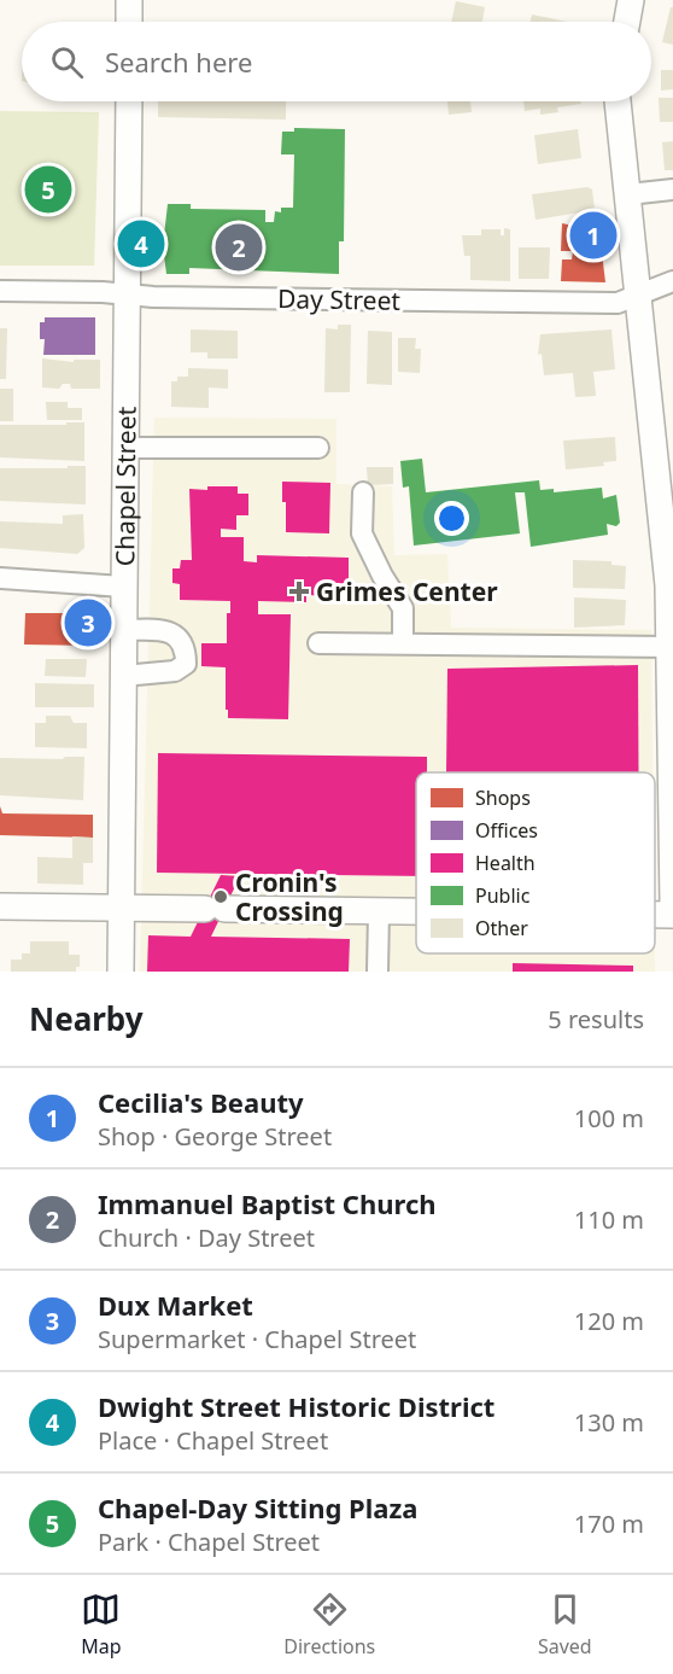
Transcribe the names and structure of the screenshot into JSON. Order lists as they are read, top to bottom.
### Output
{
  "streets": {
    "main road": ["Chapel Street"],
    "street": ["Day Street"]
  },
  "crossings": [
    ["Day Street", "Chapel Street"]
  ],
  "places": {
    "health": ["Grimes Center"],
    "other": ["Cronin's Crossing"]
  },
  "legend": [
    "Shops",
    "Offices",
    "Health",
    "Public",
    "Other"
  ],
  "page": {
    "search": "Search here",
    "pins": [
      "5",
      "1",
      "4",
      "2",
      "3"
    ],
    "heading": ["Nearby", "5 results"],
    "list": [
      {
        "mark": "1",
        "name": "Cecilia's Beauty",
        "note": "Shop · George Street",
        "value": "100 m"
      },
      {
        "mark": "2",
        "name": "Immanuel Baptist Church",
        "note": "Church · Day Street",
        "value": "110 m"
      },
      {
        "mark": "3",
        "name": "Dux Market",
        "note": "Supermarket · Chapel Street",
        "value": "120 m"
      },
      {
        "mark": "4",
        "name": "Dwight Street Historic District",
        "note": "Place · Chapel Street",
        "value": "130 m"
      },
      {
        "mark": "5",
        "name": "Chapel-Day Sitting Plaza",
        "note": "Park · Chapel Street",
        "value": "170 m"
      }
    ],
    "nav": ["Map", "Directions", "Saved"]
  }
}
